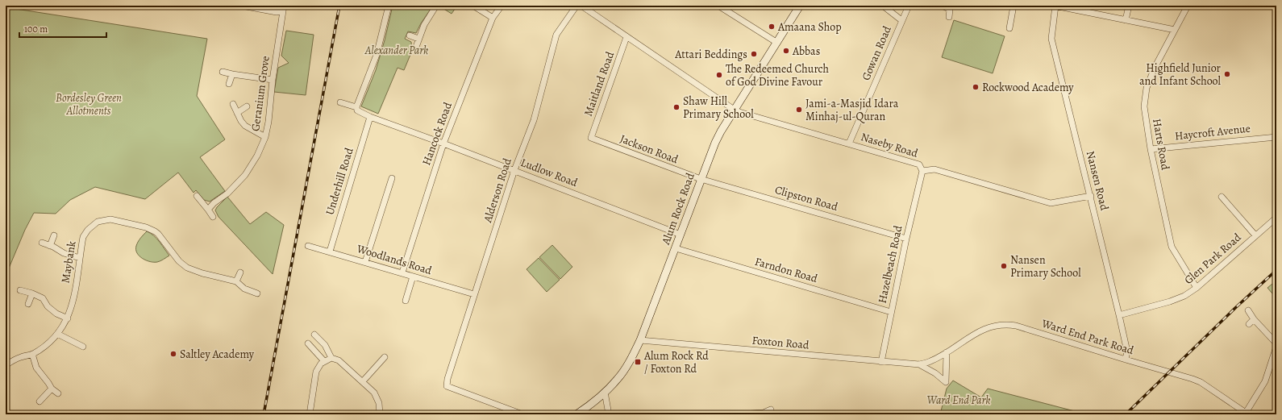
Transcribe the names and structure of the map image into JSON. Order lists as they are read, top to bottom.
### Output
{
  "streets": {
    "street": [
      "Gowan Road",
      "Maitland Road",
      "Geranium Grove",
      "Haycroft Avenue",
      "Hancock Road",
      "Harts Road",
      "Naseby Road",
      "Jackson Road",
      "Ludlow Road",
      "Nansen Road",
      "Underhill Road",
      "Alderson Road",
      "Clipston Road",
      "Alum Rock Road",
      "Glen Park Road",
      "Woodlands Road",
      "Maybank",
      "Hazelbeach Road",
      "Farndon Road",
      "Ward End Park Road",
      "Foxton Road"
    ]
  },
  "crossings": [
    ["Gowan Road", "Naseby Road"],
    ["Maitland Road", "Naseby Road"],
    ["Maitland Road", "Jackson Road"],
    ["Haycroft Avenue", "Harts Road"],
    ["Hancock Road", "Ludlow Road"],
    ["Hancock Road", "Woodlands Road"],
    ["Harts Road", "Glen Park Road"],
    ["Naseby Road", "Nansen Road"],
    ["Naseby Road", "Alum Rock Road"],
    ["Naseby Road", "Hazelbeach Road"],
    ["Jackson Road", "Clipston Road"],
    ["Jackson Road", "Alum Rock Road"],
    ["Ludlow Road", "Underhill Road"],
    ["Ludlow Road", "Alderson Road"],
    ["Ludlow Road", "Alum Rock Road"],
    ["Nansen Road", "Glen Park Road"],
    ["Nansen Road", "Ward End Park Road"],
    ["Underhill Road", "Woodlands Road"],
    ["Alderson Road", "Woodlands Road"],
    ["Clipston Road", "Alum Rock Road"],
    ["Clipston Road", "Hazelbeach Road"],
    ["Alum Rock Road", "Farndon Road"],
    ["Alum Rock Road", "Foxton Road"],
    ["Hazelbeach Road", "Farndon Road"],
    ["Hazelbeach Road", "Foxton Road"],
    ["Ward End Park Road", "Foxton Road"]
  ],
  "parks": ["Alexander Park", "Bordesley Green Allotments", "Ward End Park"],
  "places": {
    "other": [
      "Amaana Shop",
      "Abbas",
      "Attari Beddings",
      "Highfield Junior and Infant School",
      "The Redeemed Church of God Divine Favour",
      "Rockwood Academy",
      "Shaw Hill Primary School",
      "Jami-a-Masjid Idara Minhaj-ul-Quran",
      "Nansen Primary School",
      "Saltley Academy"
    ],
    "transit": ["Alum Rock Rd / Foxton Rd"]
  },
  "scale_bar": "100 m"
}
